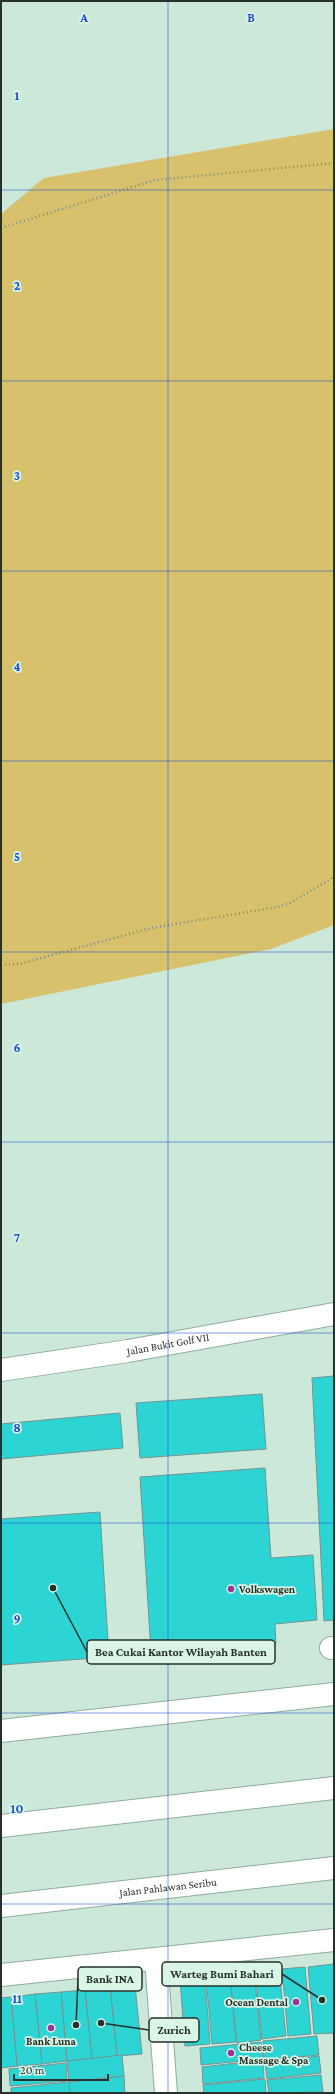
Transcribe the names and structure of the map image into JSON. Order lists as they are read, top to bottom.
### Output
{
  "streets": {
    "main road": ["Jalan Bukit Golf VII", "Jalan Pahlawan Seribu"]
  },
  "places": [
    "Bea Cukai Kantor Wilayah Banten",
    "Volkswagen",
    "Warteg Bumi Bahari",
    "Ocean Dental",
    "Zurich",
    "Bank INA",
    "Bank Luna",
    "Cheese Massage & Spa"
  ],
  "scale_bar": "20 m",
  "grid": {
    "columns": ["A", "B"],
    "rows": [
      "1",
      "2",
      "3",
      "4",
      "5",
      "6",
      "7",
      "8",
      "9",
      "10",
      "11"
    ]
  }
}
